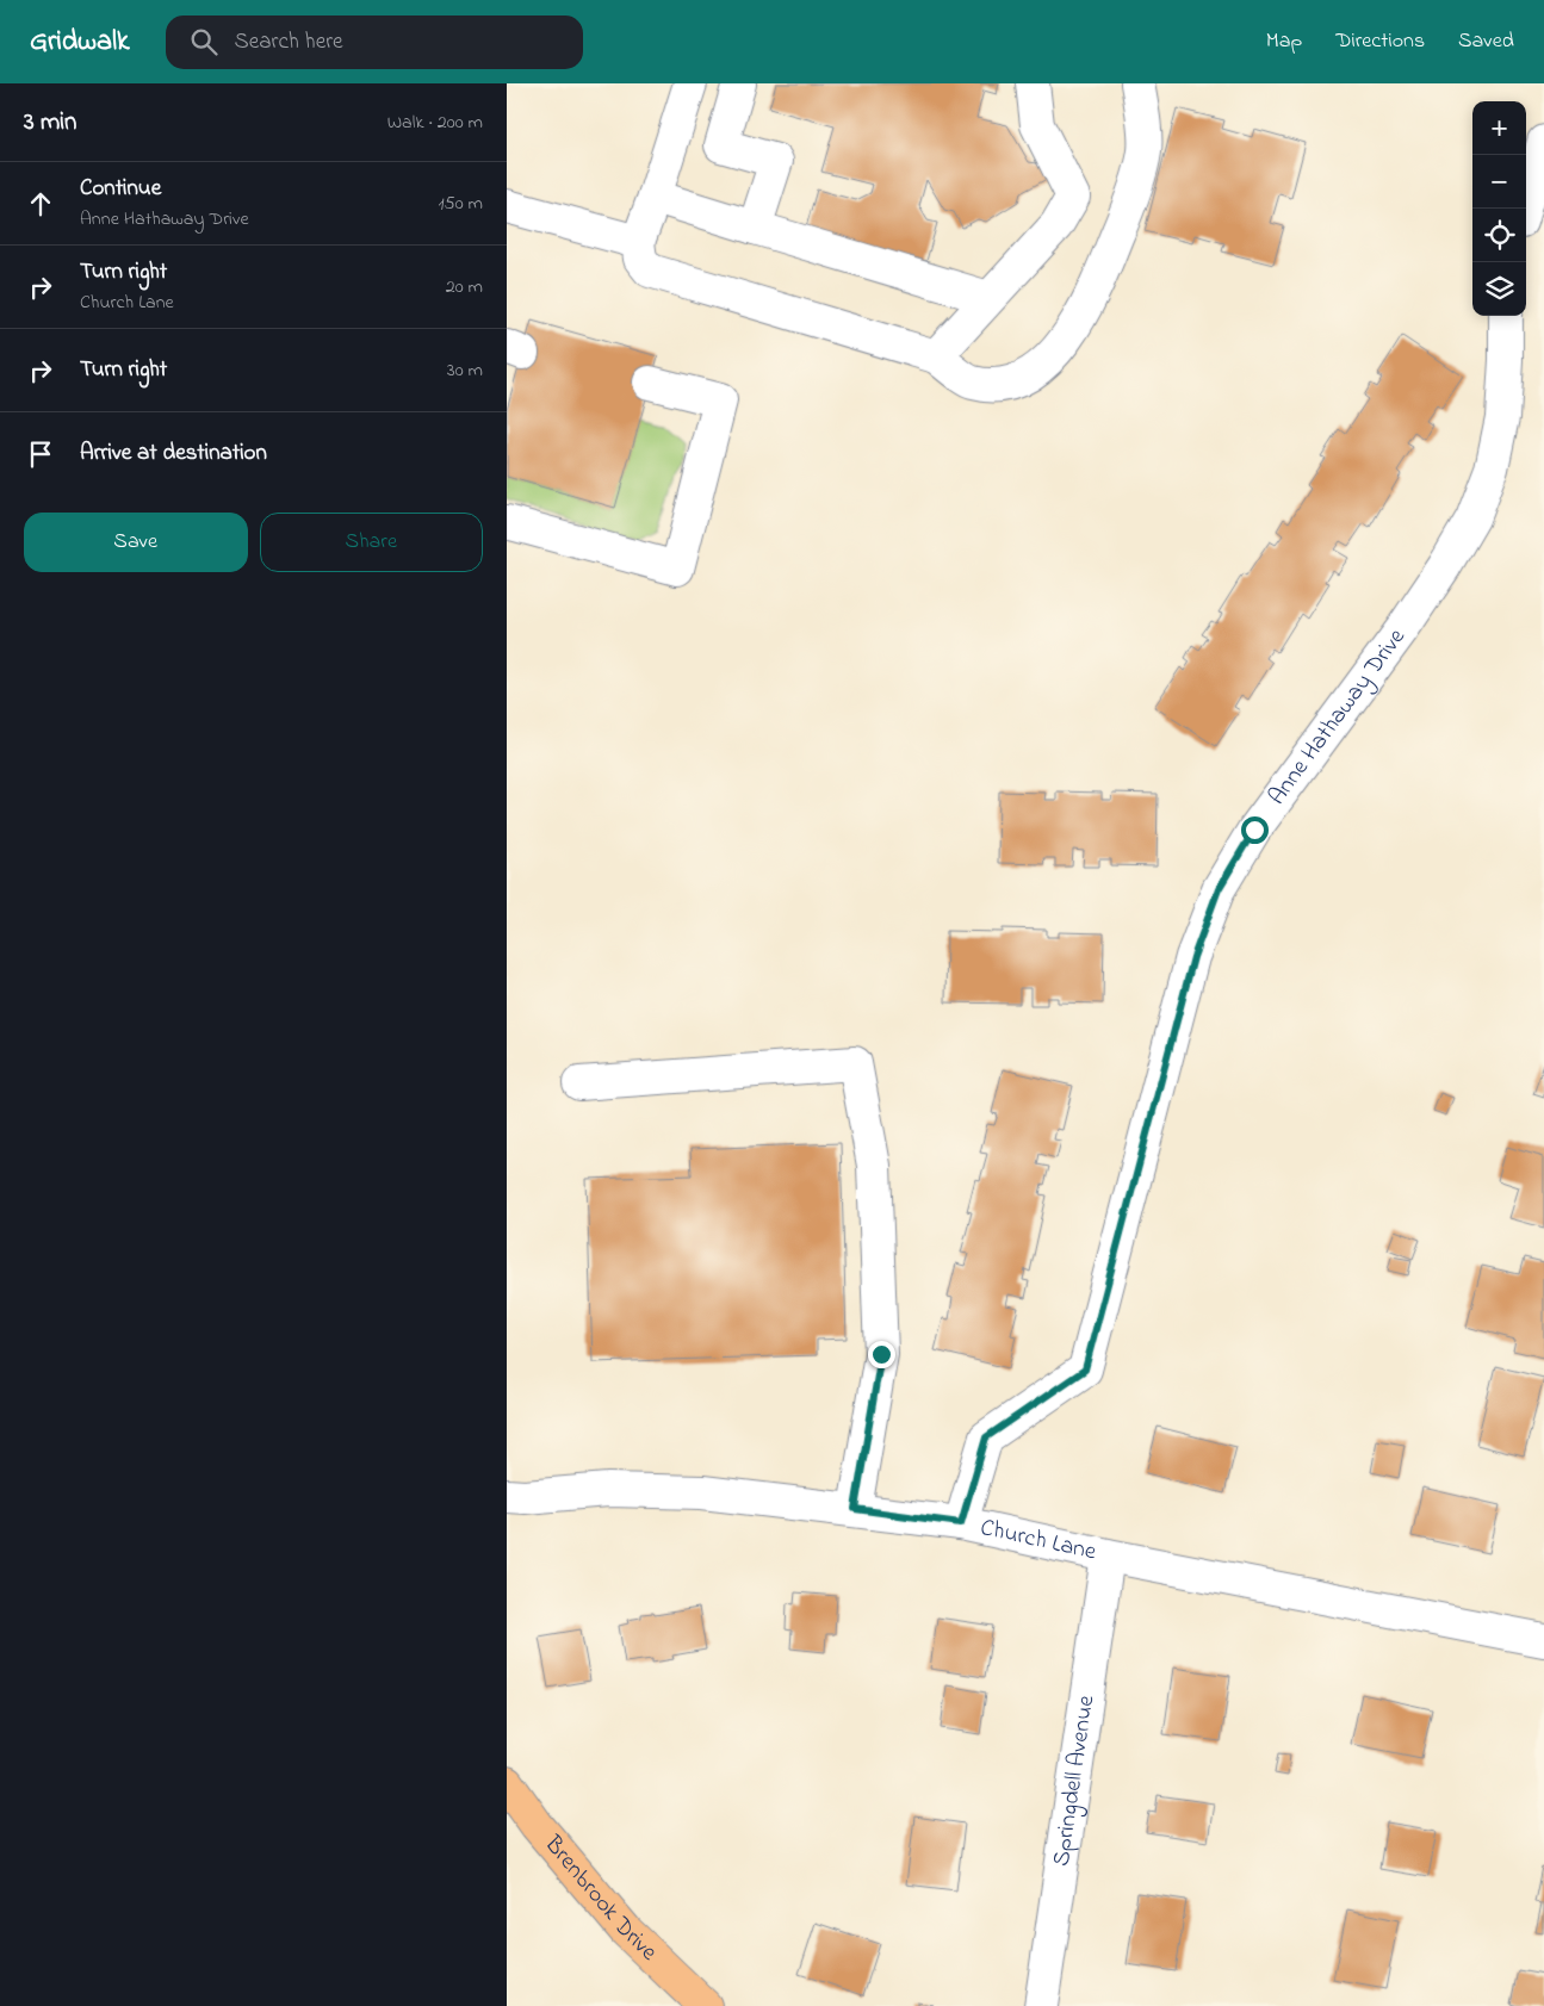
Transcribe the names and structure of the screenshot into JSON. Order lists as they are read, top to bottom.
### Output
{
  "streets": {
    "main road": ["Brenbrook Drive"],
    "street": ["Anne Hathaway Drive", "Church Lane", "Springdell Avenue"]
  },
  "crossings": [
    ["Anne Hathaway Drive", "Church Lane"],
    ["Church Lane", "Springdell Avenue"]
  ],
  "page": {
    "header": "Gridwalk",
    "search": "Search here",
    "nav": ["Map", "Directions", "Saved"],
    "heading": ["3 min", "Walk · 200 m"],
    "map_buttons": ["+", "−"],
    "list": [
      ["Continue", "Anne Hathaway Drive", "150 m"],
      ["Turn right", "Church Lane", "20 m"],
      ["Turn right", "30 m"],
      "Arrive at destination"
    ],
    "buttons": ["Save", "Share"]
  }
}
